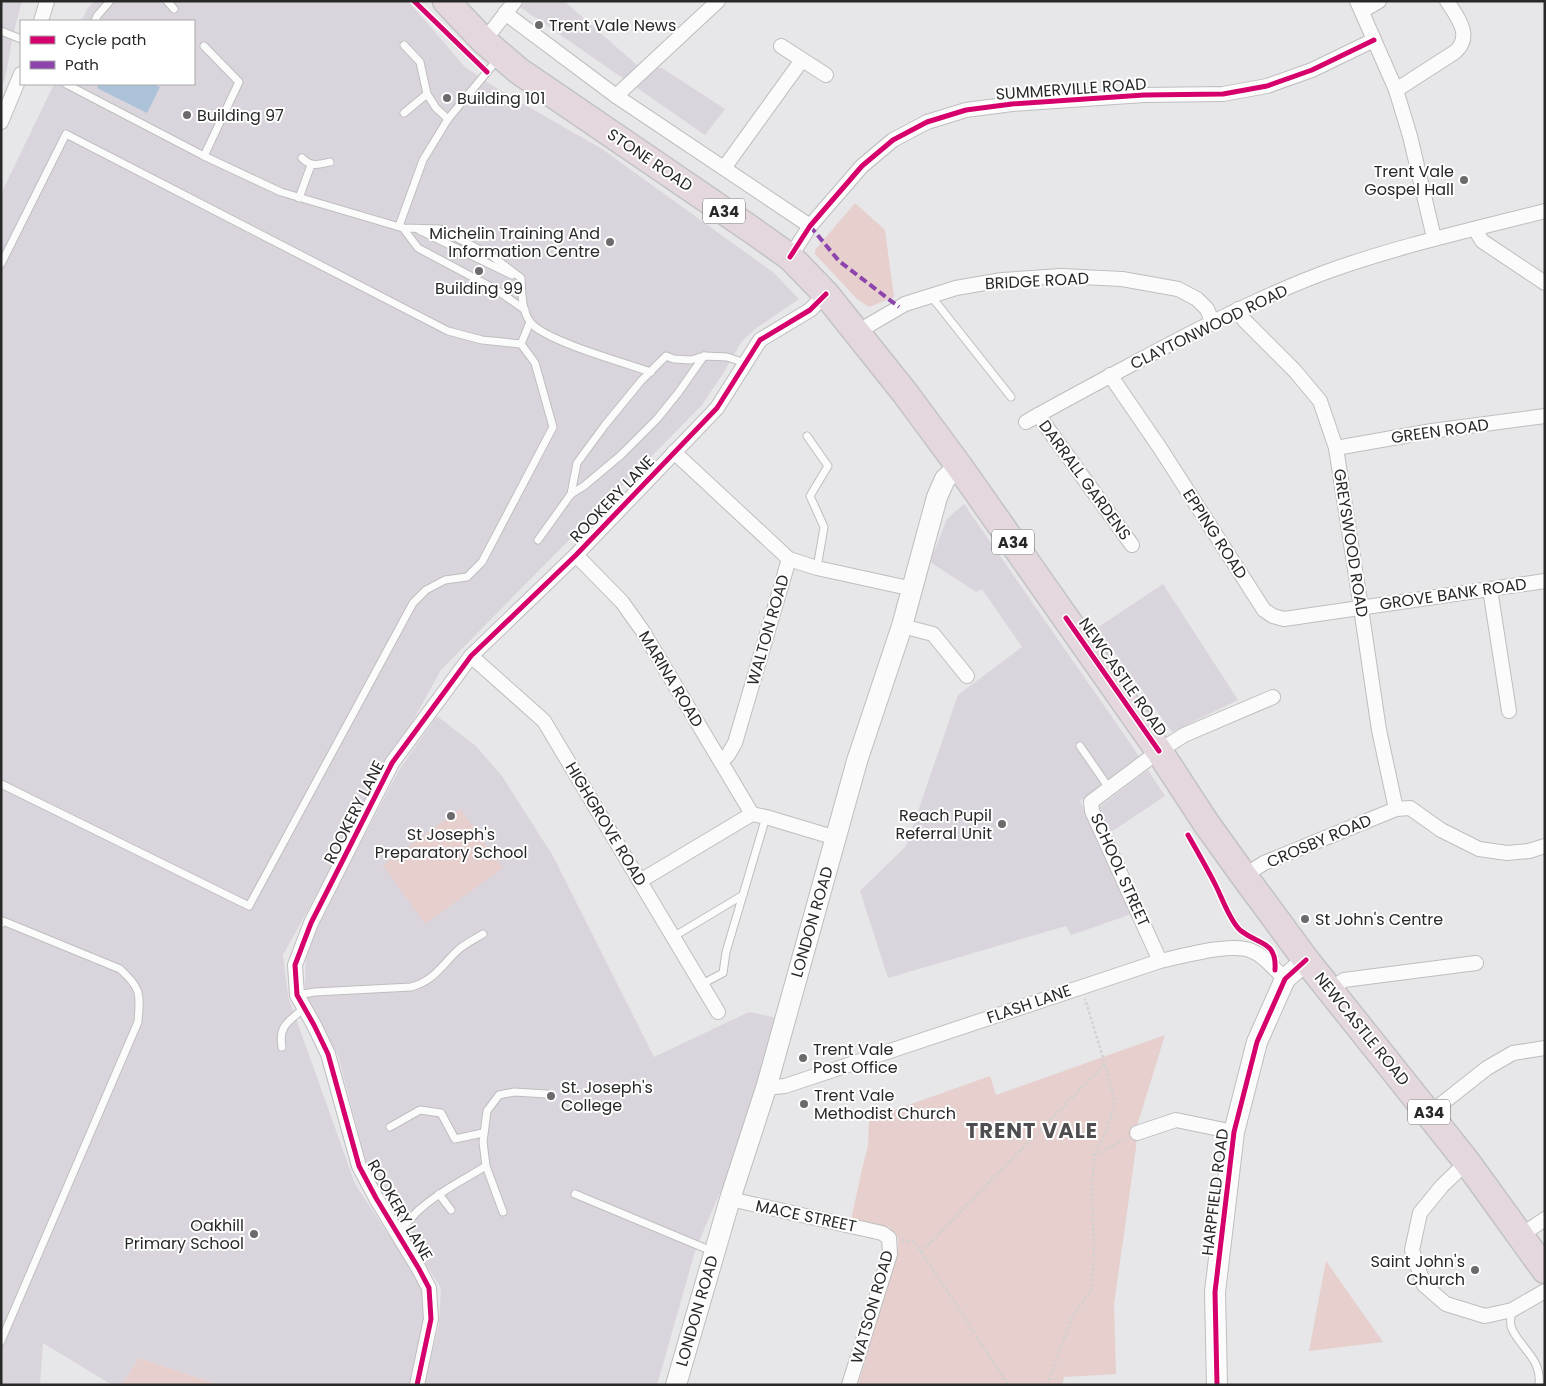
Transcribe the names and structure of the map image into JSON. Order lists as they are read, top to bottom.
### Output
{
  "streets": {
    "highway": ["STONE ROAD", "A34", "NEWCASTLE ROAD"],
    "main road": ["LONDON ROAD", "HARPFIELD ROAD"],
    "street": [
      "SUMMERVILLE ROAD",
      "BRIDGE ROAD",
      "CLAYTONWOOD ROAD",
      "GREEN ROAD",
      "DARRALL GARDENS",
      "ROOKERY LANE",
      "EPPING ROAD",
      "GREYSWOOD ROAD",
      "GROVE BANK ROAD",
      "WALTON ROAD",
      "MARINA ROAD",
      "HIGHGROVE ROAD",
      "CROSBY ROAD",
      "SCHOOL STREET",
      "FLASH LANE",
      "MACE STREET",
      "WATSON ROAD"
    ]
  },
  "crossings": [
    ["SUMMERVILLE ROAD", "STONE ROAD"],
    ["STONE ROAD", "BRIDGE ROAD"],
    ["STONE ROAD", "ROOKERY LANE"],
    ["STONE ROAD", "NEWCASTLE ROAD"],
    ["STONE ROAD", "LONDON ROAD"],
    ["BRIDGE ROAD", "CLAYTONWOOD ROAD"],
    ["CLAYTONWOOD ROAD", "DARRALL GARDENS"],
    ["CLAYTONWOOD ROAD", "EPPING ROAD"],
    ["CLAYTONWOOD ROAD", "GREYSWOOD ROAD"],
    ["GREEN ROAD", "GREYSWOOD ROAD"],
    ["ROOKERY LANE", "WALTON ROAD"],
    ["ROOKERY LANE", "MARINA ROAD"],
    ["ROOKERY LANE", "HIGHGROVE ROAD"],
    ["EPPING ROAD", "GREYSWOOD ROAD"],
    ["EPPING ROAD", "GROVE BANK ROAD"],
    ["GREYSWOOD ROAD", "GROVE BANK ROAD"],
    ["GREYSWOOD ROAD", "CROSBY ROAD"],
    ["WALTON ROAD", "MARINA ROAD"],
    ["NEWCASTLE ROAD", "CROSBY ROAD"],
    ["NEWCASTLE ROAD", "SCHOOL STREET"],
    ["NEWCASTLE ROAD", "LONDON ROAD"],
    ["NEWCASTLE ROAD", "HARPFIELD ROAD"],
    ["SCHOOL STREET", "FLASH LANE"],
    ["LONDON ROAD", "FLASH LANE"],
    ["LONDON ROAD", "MACE STREET"],
    ["FLASH LANE", "HARPFIELD ROAD"],
    ["MACE STREET", "WATSON ROAD"]
  ],
  "districts": ["TRENT VALE"],
  "places": [
    "Trent Vale News",
    "Building 101",
    "Building 97",
    "Trent Vale Gospel Hall",
    "Michelin Training And Information Centre",
    "Building 99",
    "St Joseph's Preparatory School",
    "Reach Pupil Referral Unit",
    "St John's Centre",
    "Trent Vale Post Office",
    "St. Joseph's College",
    "Trent Vale Methodist Church",
    "Oakhill Primary School",
    "Saint John's Church"
  ],
  "legend": ["Cycle path", "Path"]
}
